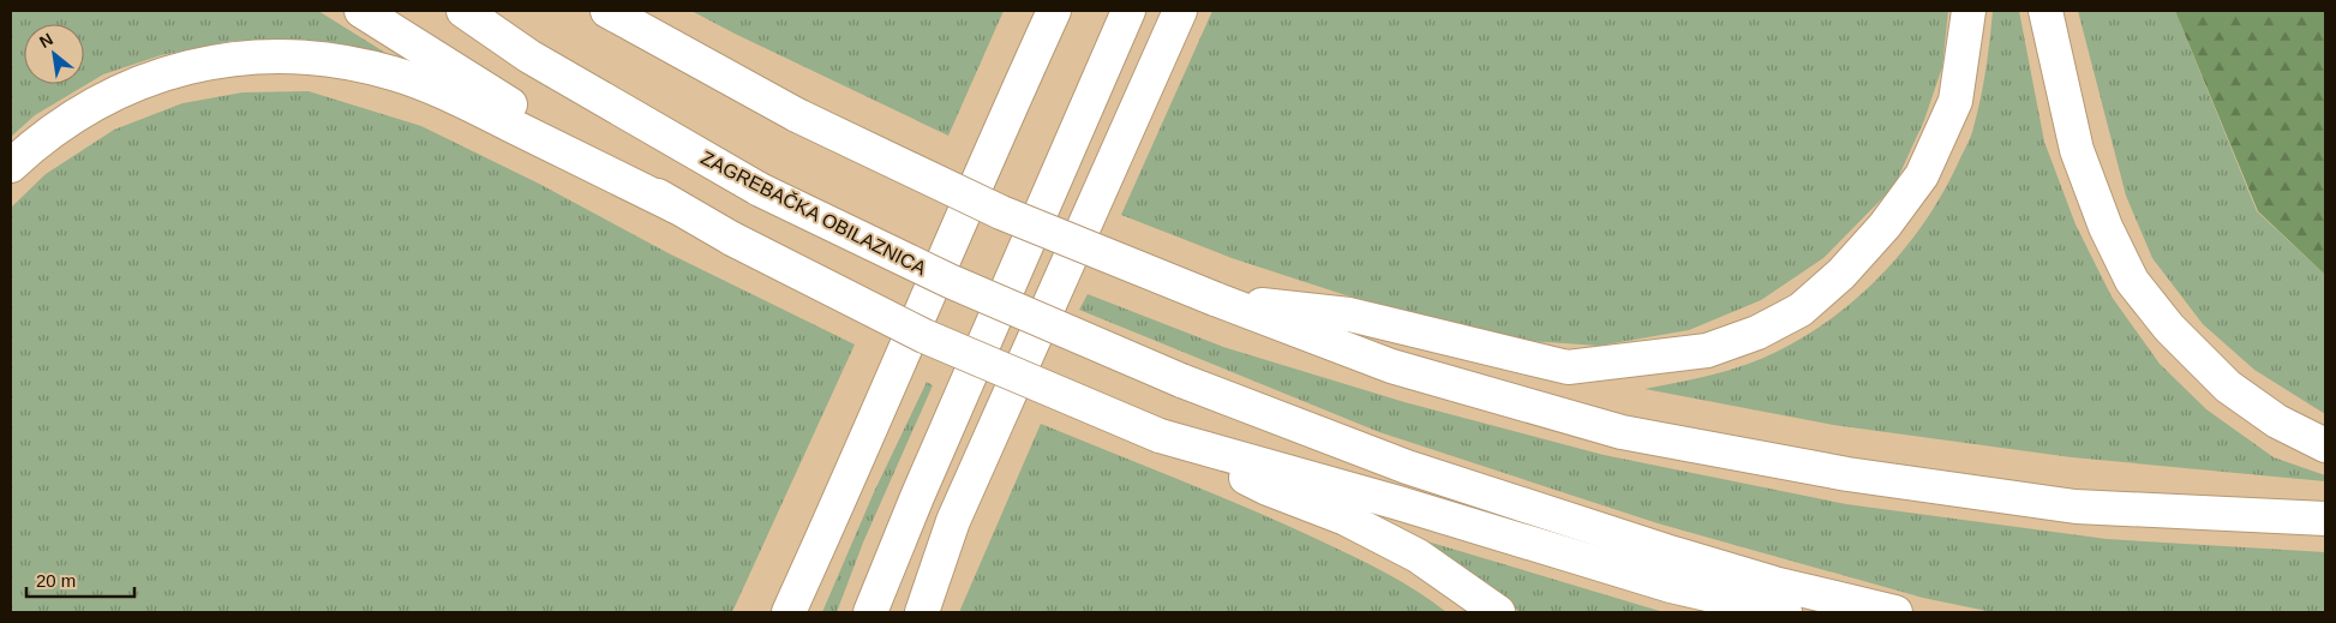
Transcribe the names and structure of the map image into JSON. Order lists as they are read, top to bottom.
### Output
{
  "streets": {
    "highway": ["ZAGREBAČKA OBILAZNICA"]
  },
  "scale_bar": "20 m",
  "north": "top left"
}
